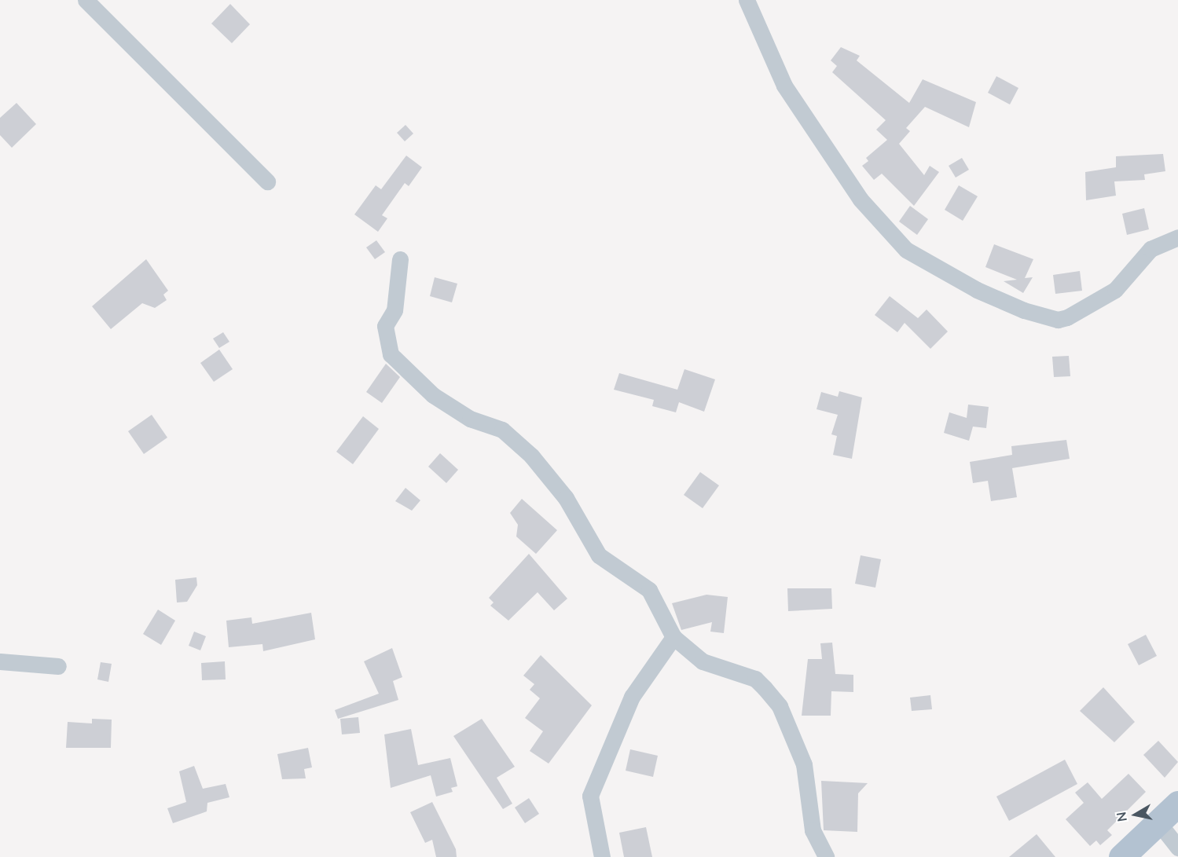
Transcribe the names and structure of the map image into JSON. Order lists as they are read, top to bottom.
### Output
{
  "north": "left"
}
